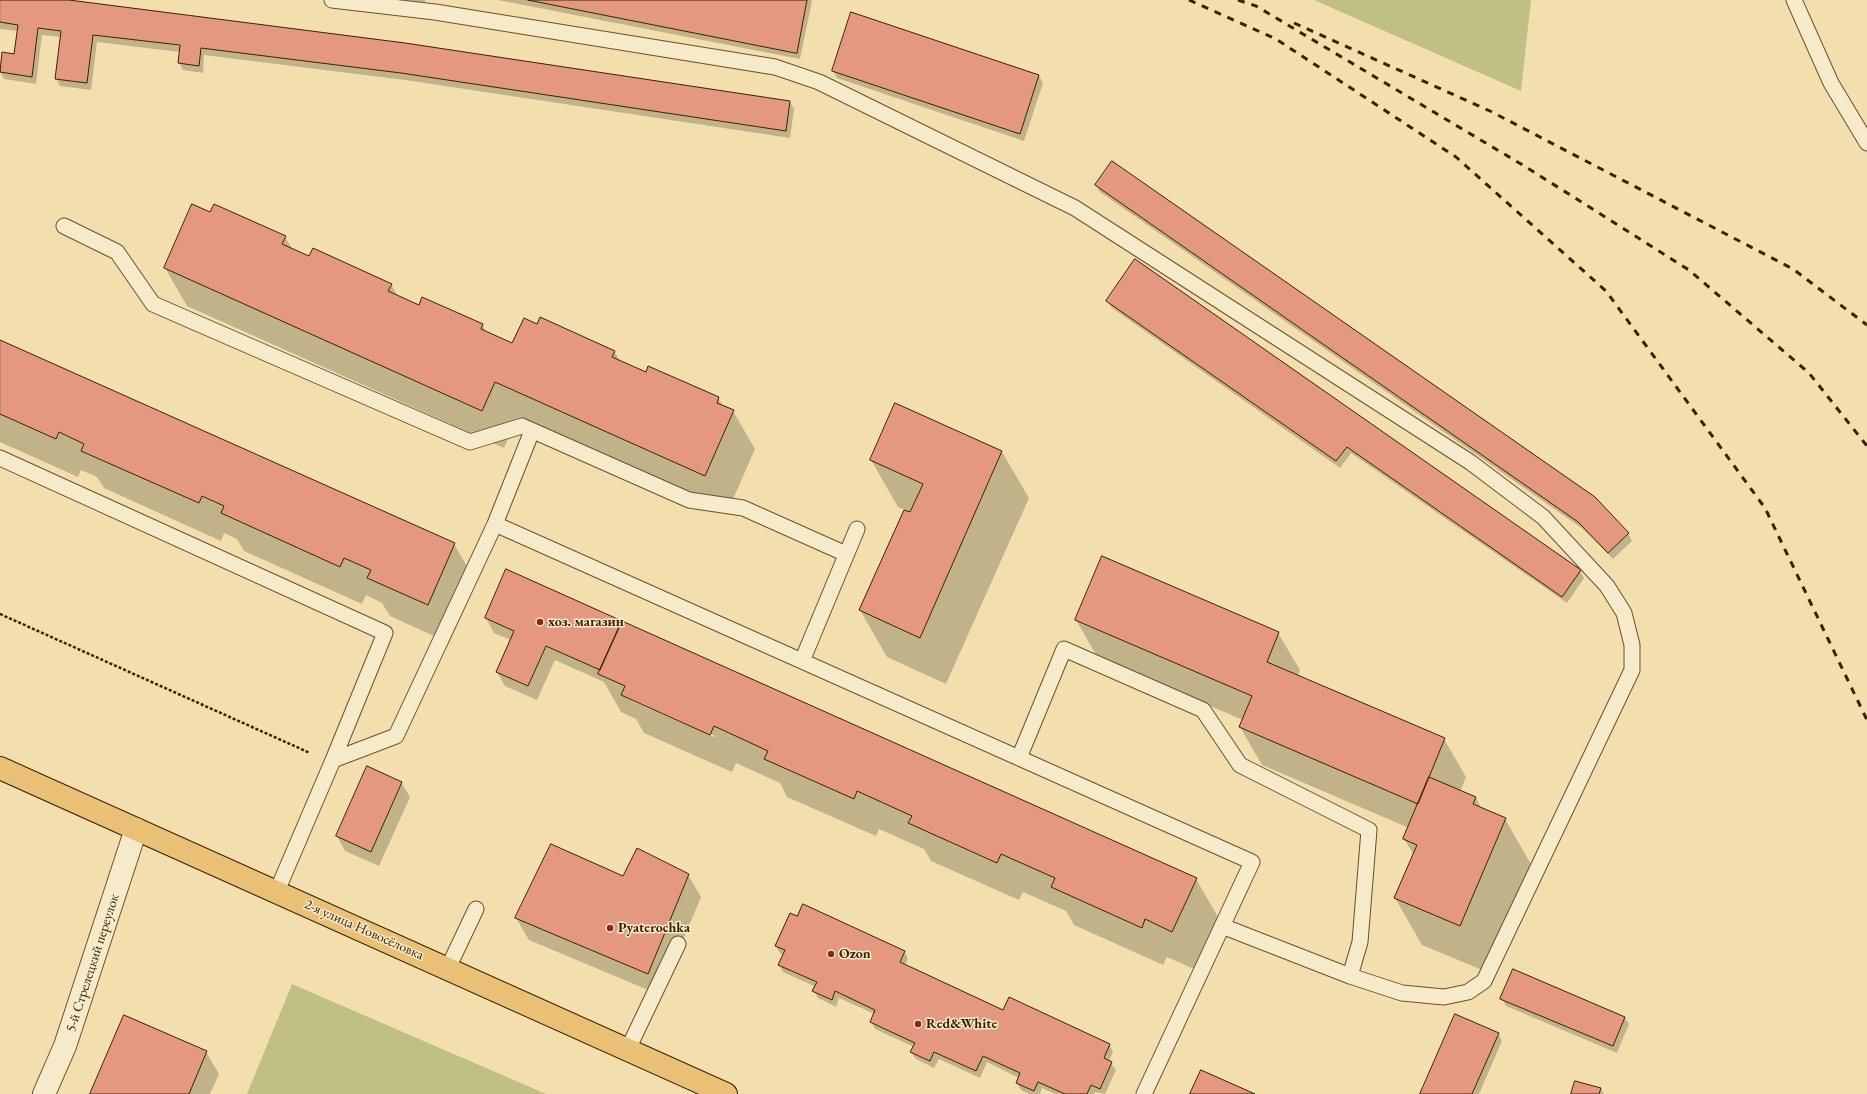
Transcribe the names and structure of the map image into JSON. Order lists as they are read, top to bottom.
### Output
{
  "streets": {
    "main road": ["2-я улица Новосёловка"],
    "street": ["5-й Стрелецкий переулок"]
  },
  "crossings": [
    ["2-я улица Новосёловка", "5-й Стрелецкий переулок"]
  ],
  "places": [
    "хоз. магазин",
    "Pyaterochka",
    "Ozon",
    "Red&White"
  ]
}
